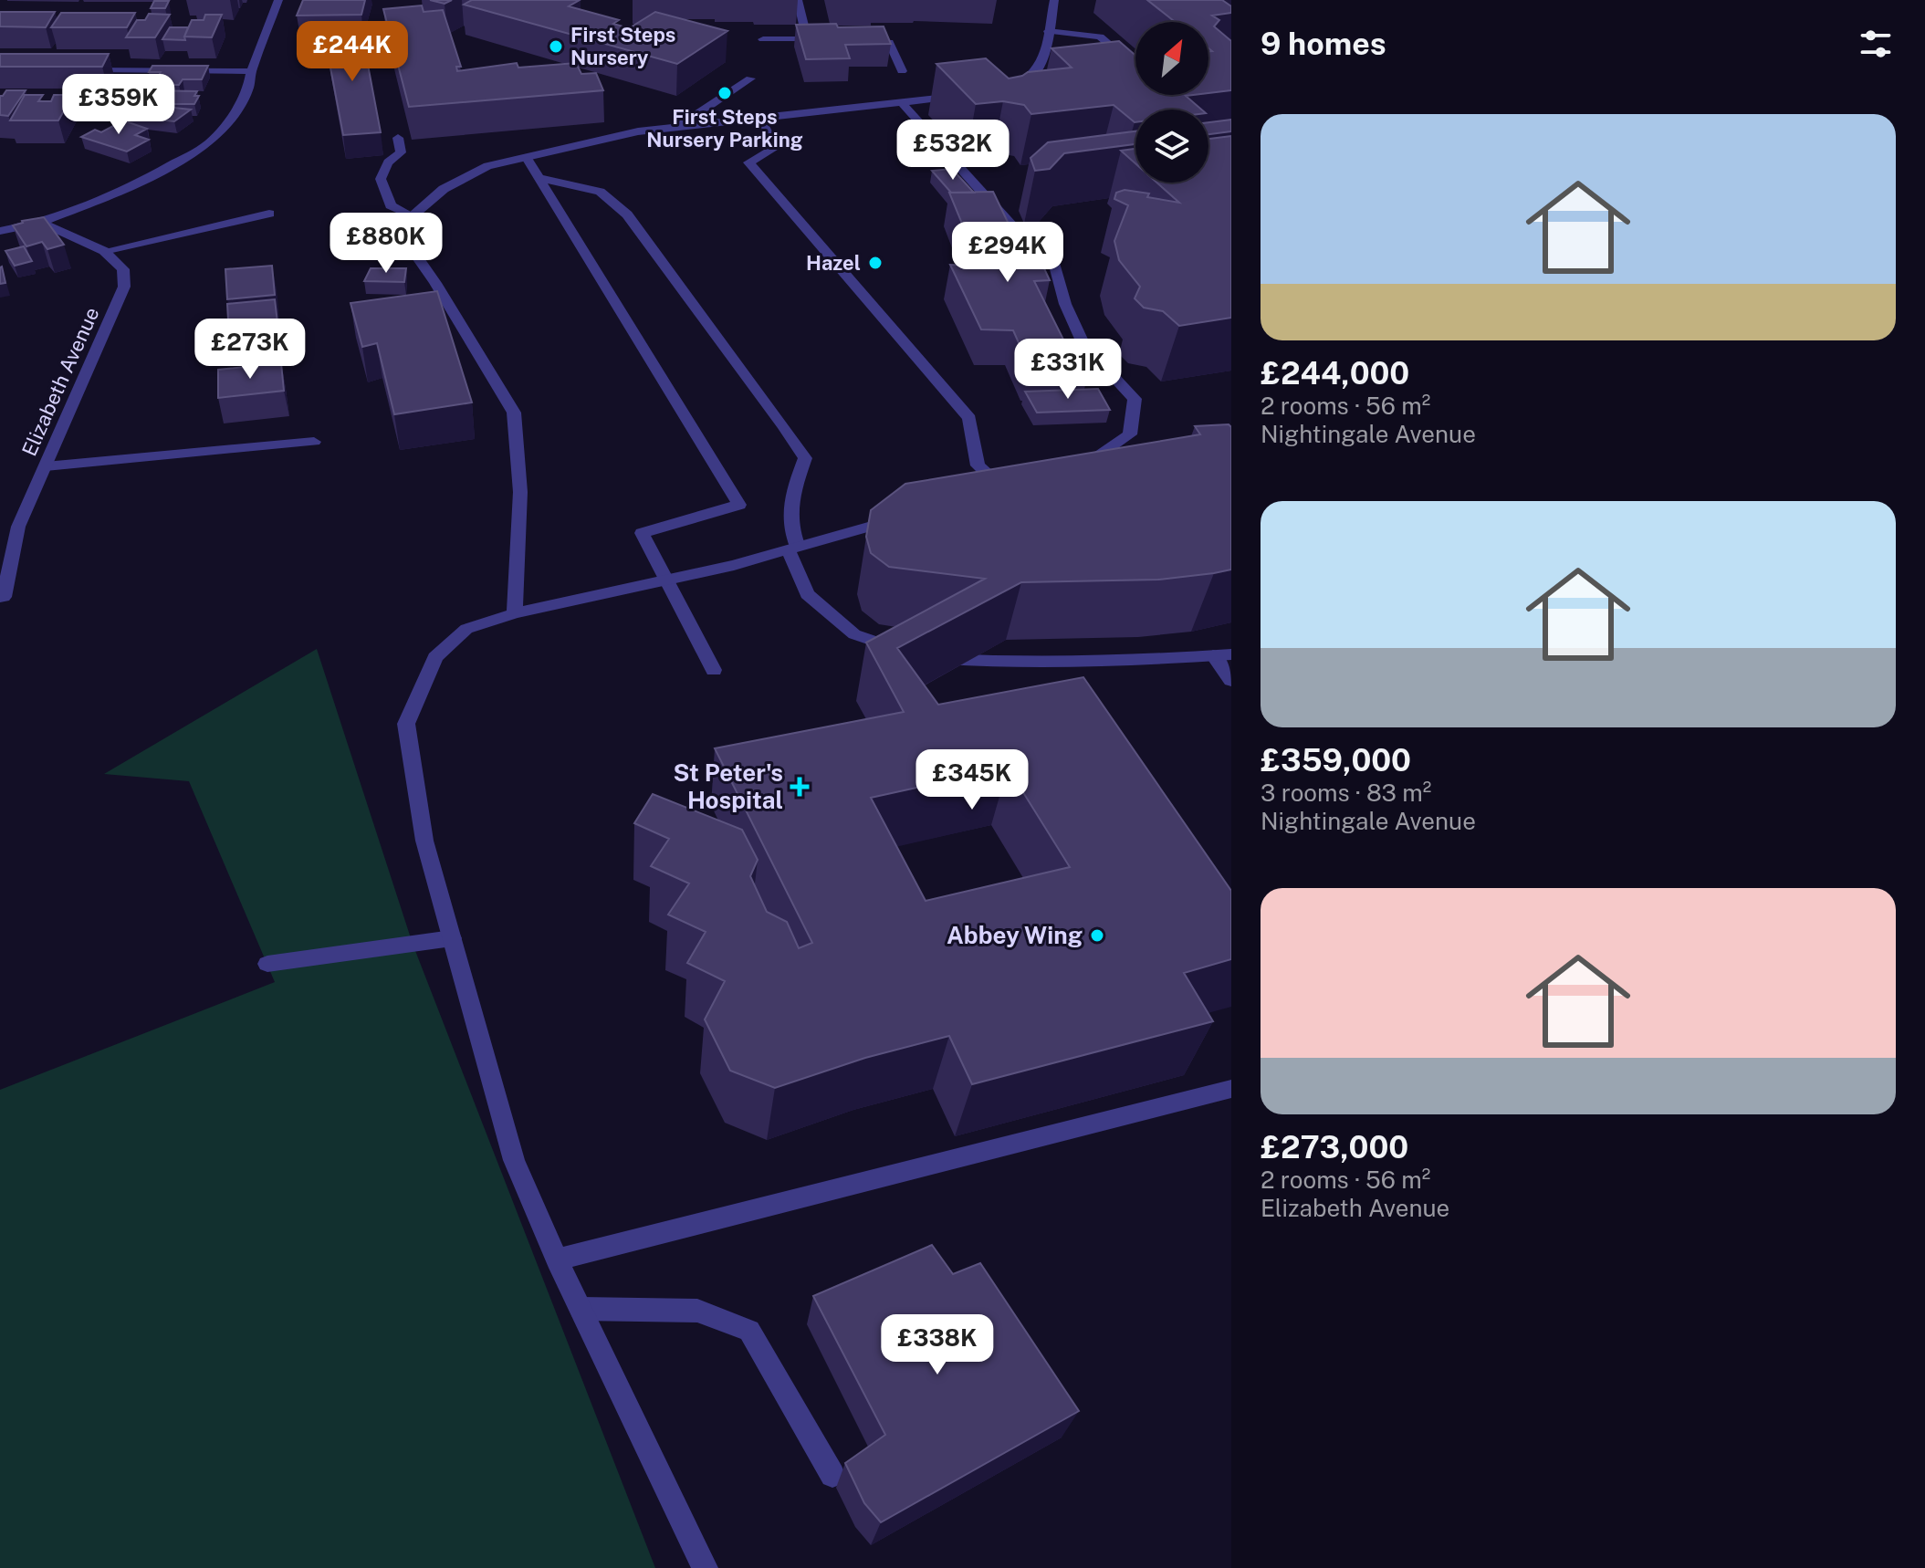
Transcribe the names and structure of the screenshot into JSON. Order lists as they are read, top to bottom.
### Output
{
  "streets": {
    "street": ["Elizabeth Avenue"]
  },
  "places": {
    "other": [
      "First Steps Nursery",
      "First Steps Nursery Parking",
      "Hazel",
      "Abbey Wing"
    ],
    "health": ["St Peter's Hospital"]
  },
  "north": "top right",
  "page": {
    "heading": "9 homes",
    "price": [
      "£244K",
      "£359K",
      "£532K",
      "£880K",
      "£294K",
      "£273K",
      "£331K",
      "£345K",
      "£338K"
    ],
    "list": [
      {
        "name": "£244,000",
        "note": "2 rooms · 56 m² · Nightingale Avenue"
      },
      {
        "name": "£359,000",
        "note": "3 rooms · 83 m² · Nightingale Avenue"
      },
      {
        "name": "£273,000",
        "note": "2 rooms · 56 m² · Elizabeth Avenue"
      }
    ]
  }
}
